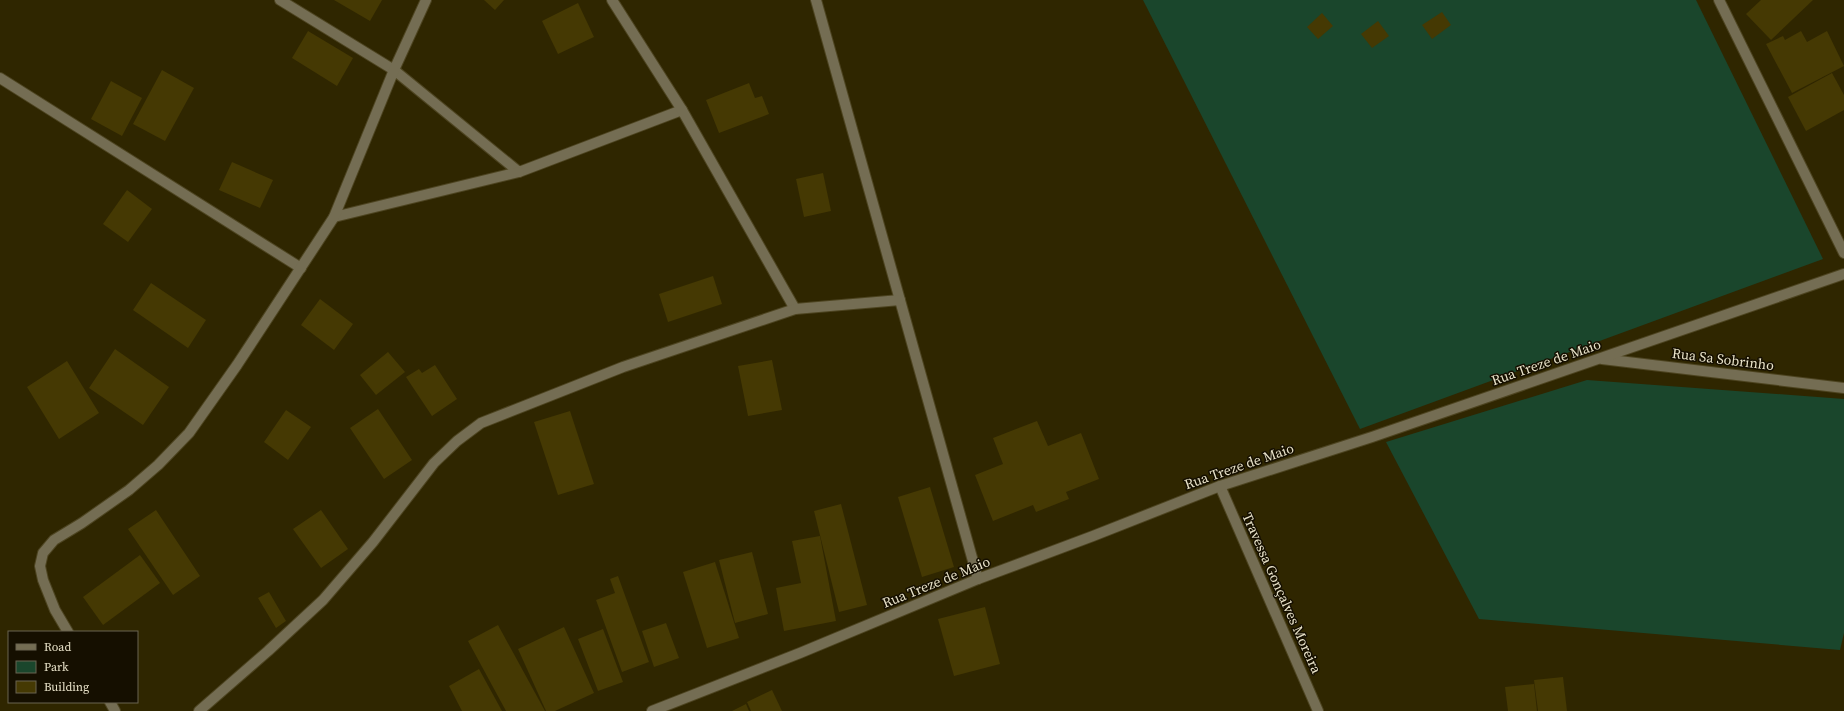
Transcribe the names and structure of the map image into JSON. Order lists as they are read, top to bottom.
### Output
{
  "streets": {
    "street": ["Rua Sa Sobrinho", "Rua Treze de Maio", "Travessa Gonçalves Moreira"]
  },
  "crossings": [
    ["Rua Sa Sobrinho", "Rua Treze de Maio"],
    ["Rua Treze de Maio", "Travessa Gonçalves Moreira"]
  ],
  "legend": ["Road", "Park", "Building"]
}
